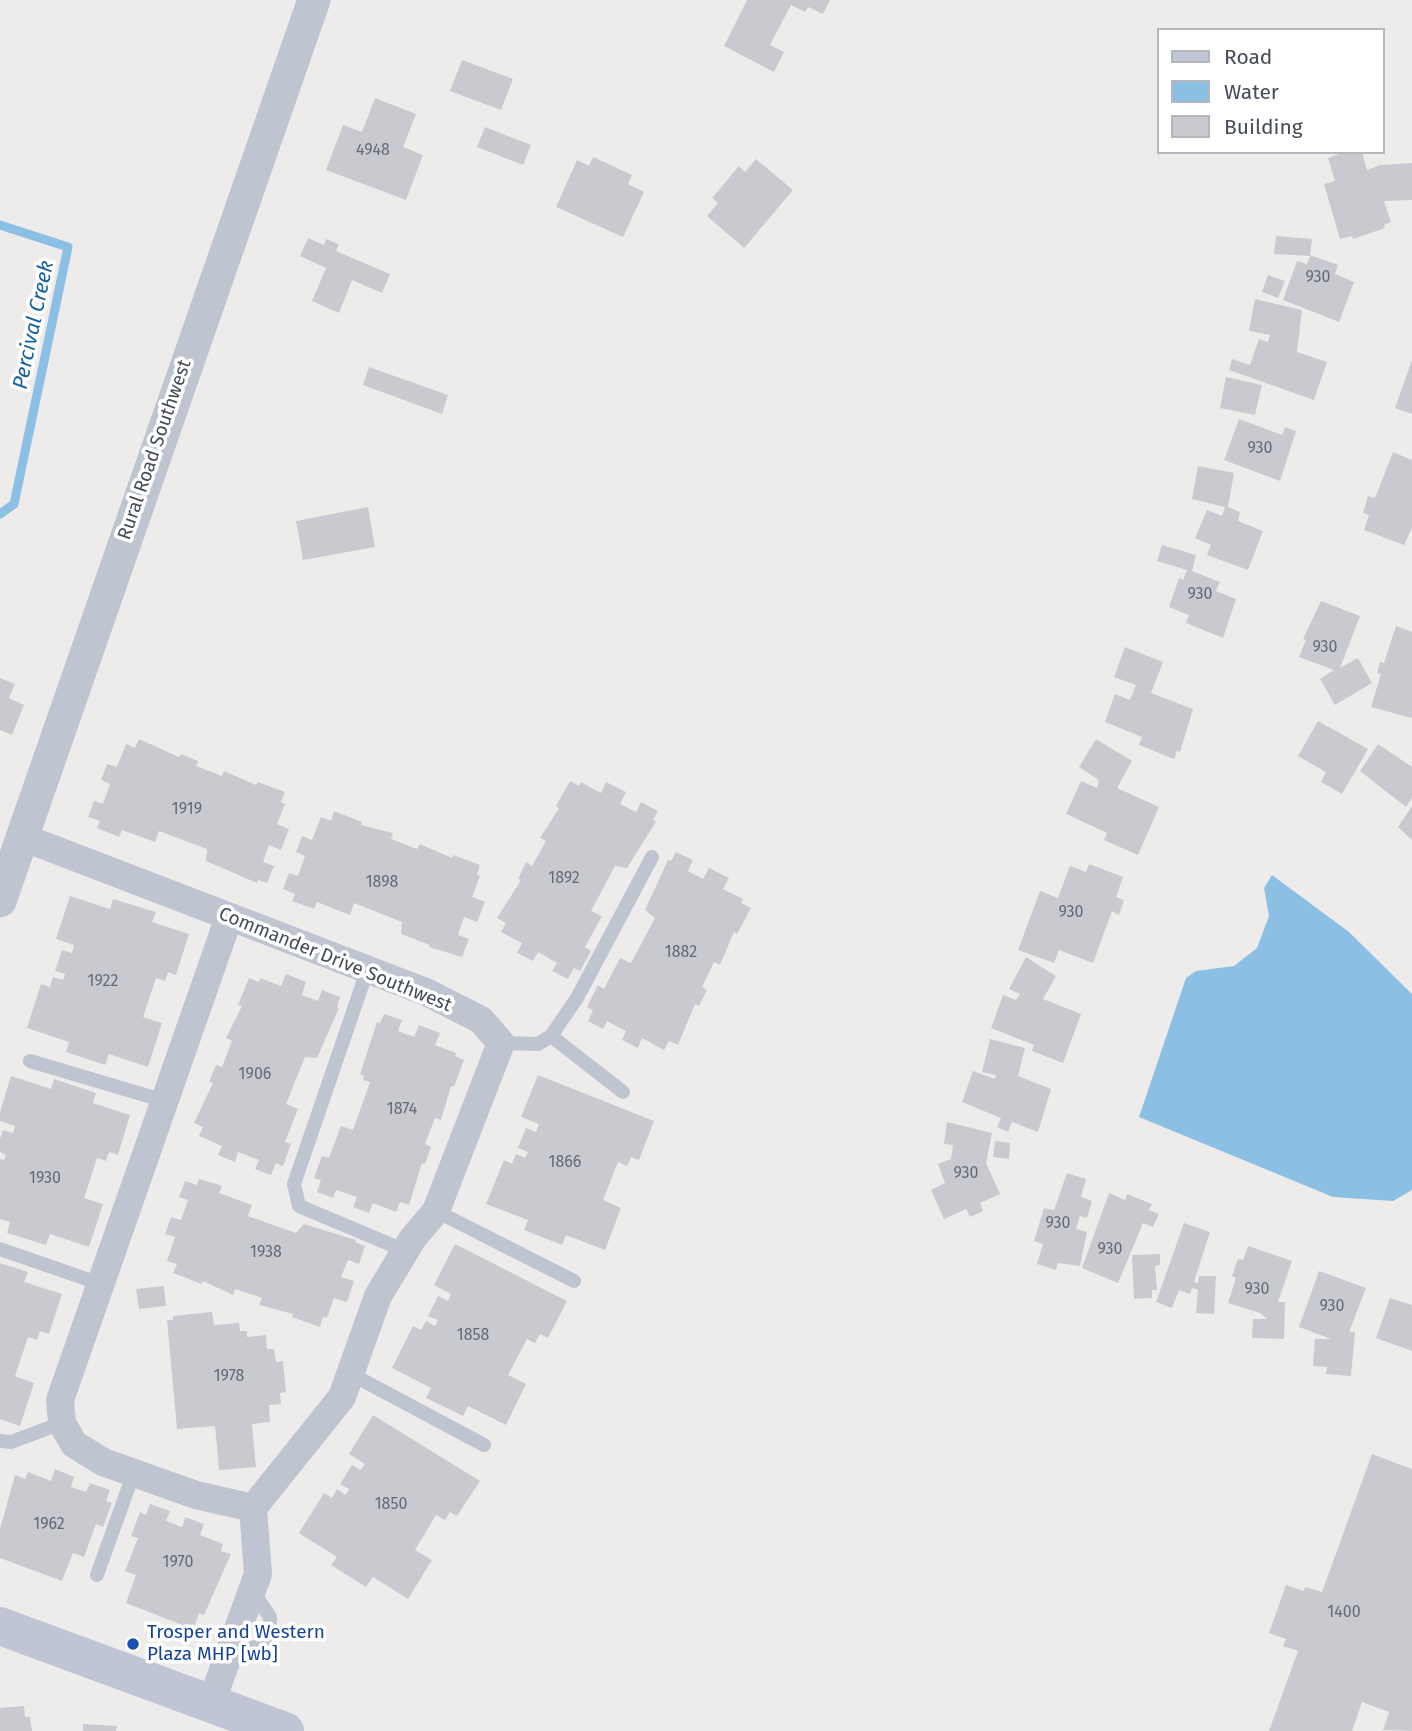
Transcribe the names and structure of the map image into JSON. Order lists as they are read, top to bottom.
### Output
{
  "streets": {
    "street": ["Rural Road Southwest", "Commander Drive Southwest"]
  },
  "crossings": [
    ["Rural Road Southwest", "Commander Drive Southwest"]
  ],
  "water": ["Percival Creek"],
  "places": ["Trosper and Western Plaza MHP [wb]"],
  "house_numbers": [
    "4948",
    "930",
    "930",
    "930",
    "930",
    "1919",
    "1892",
    "1898",
    "930",
    "1882",
    "1922",
    "1906",
    "1874",
    "1866",
    "930",
    "1930",
    "930",
    "930",
    "1938",
    "930",
    "930",
    "1858",
    "1978",
    "1850",
    "1962",
    "1970",
    "1400"
  ],
  "legend": ["Road", "Water", "Building"]
}
